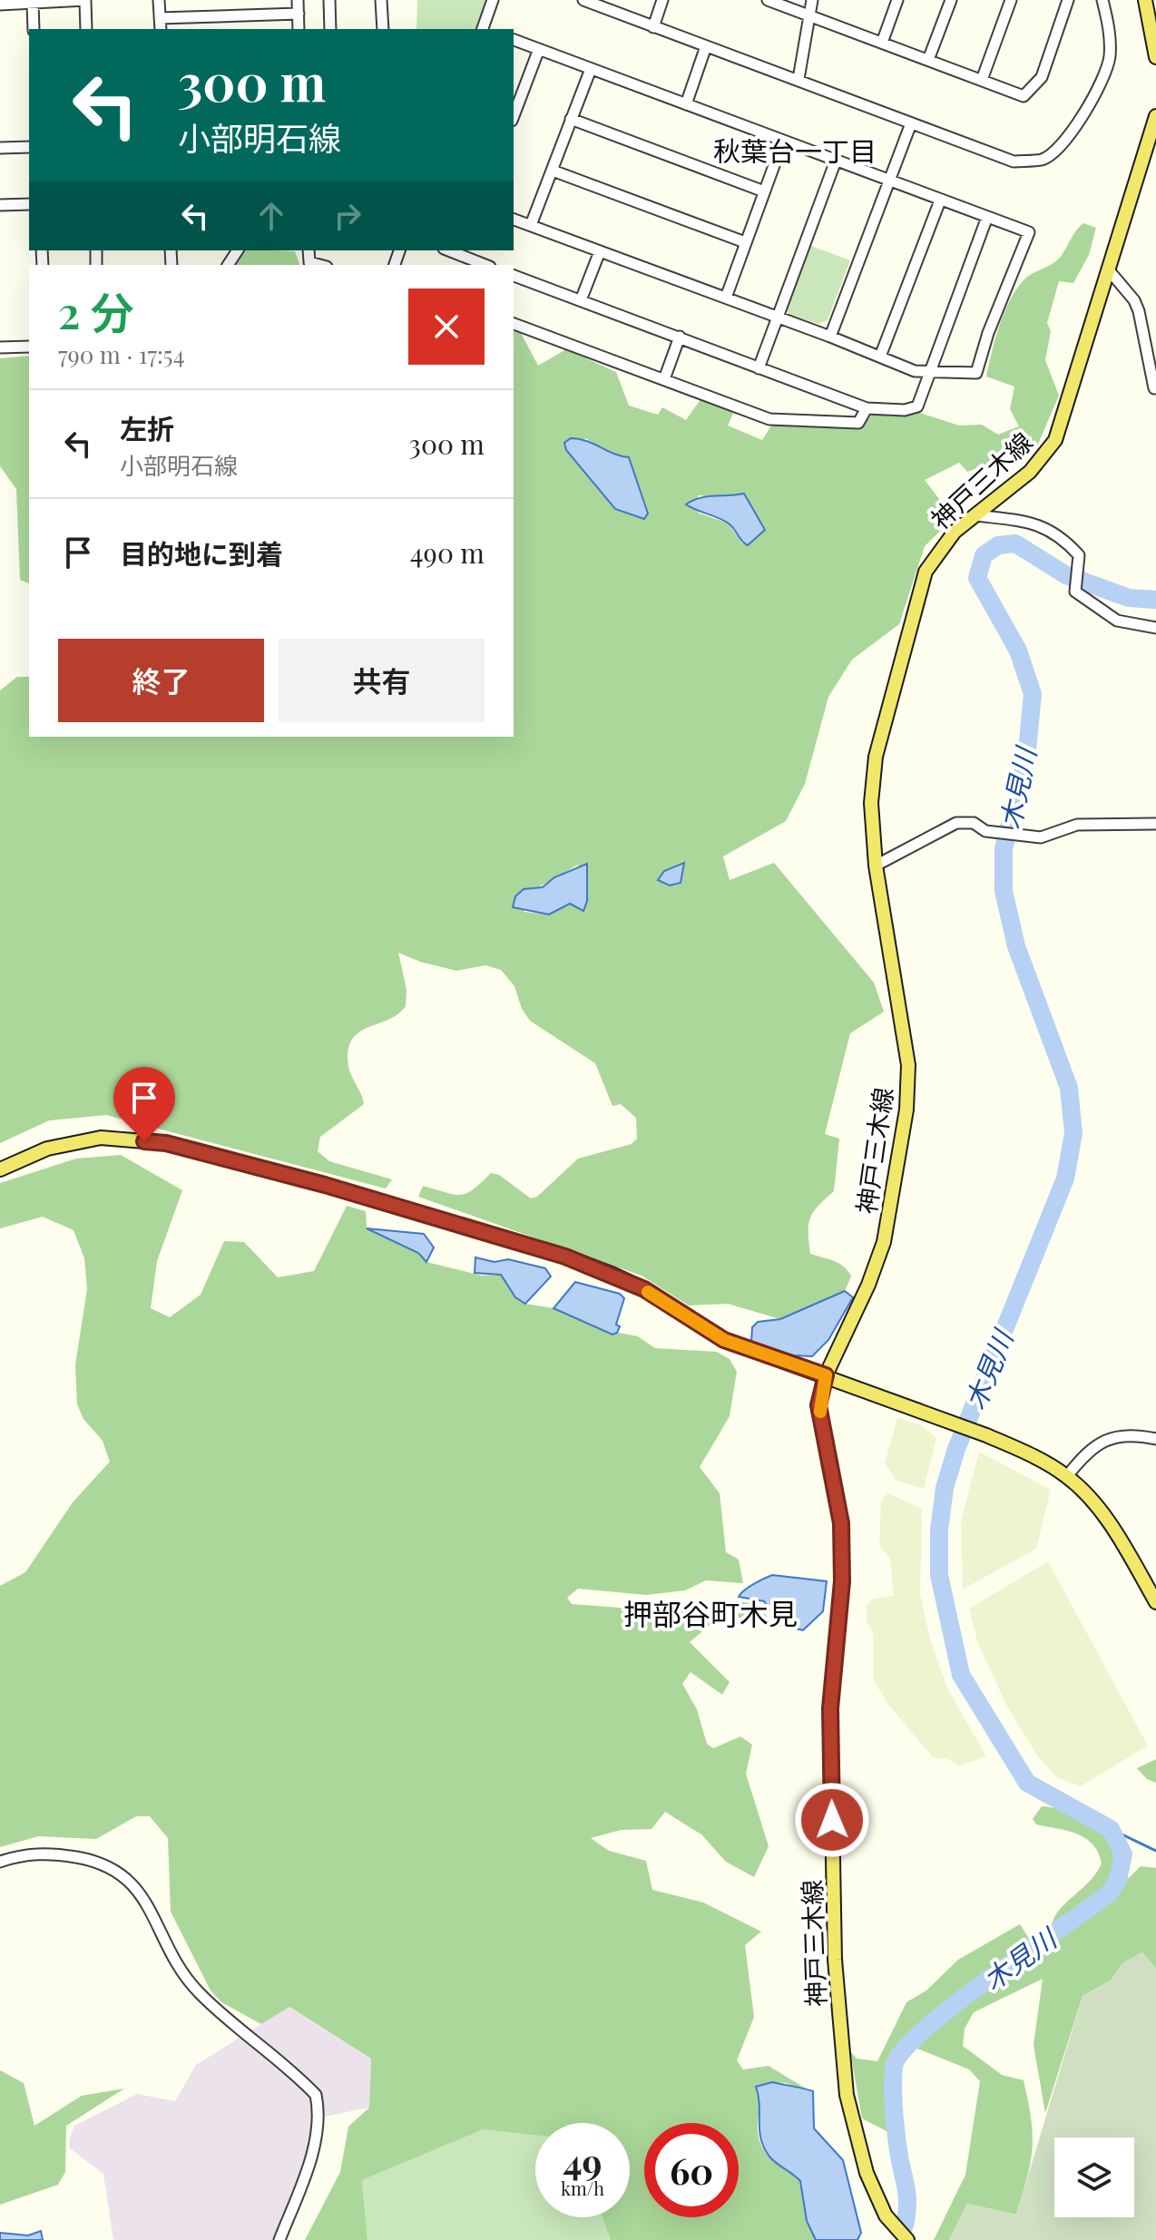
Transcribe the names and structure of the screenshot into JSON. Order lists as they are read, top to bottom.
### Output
{
  "streets": {
    "main road": ["神戸三木線"]
  },
  "districts": ["秋葉台一丁目", "押部谷町木見"],
  "water": ["木見川"],
  "page": {
    "turn": ["300 m", "小部明石線"],
    "heading": ["2 分", "790 m · 17:54"],
    "list": [
      {
        "name": "左折",
        "note": "小部明石線",
        "value": "300 m"
      },
      {
        "name": "目的地に到着",
        "value": "490 m"
      }
    ],
    "buttons": ["終了", "共有"],
    "speed": "49 km/h",
    "limit": "60"
  }
}
